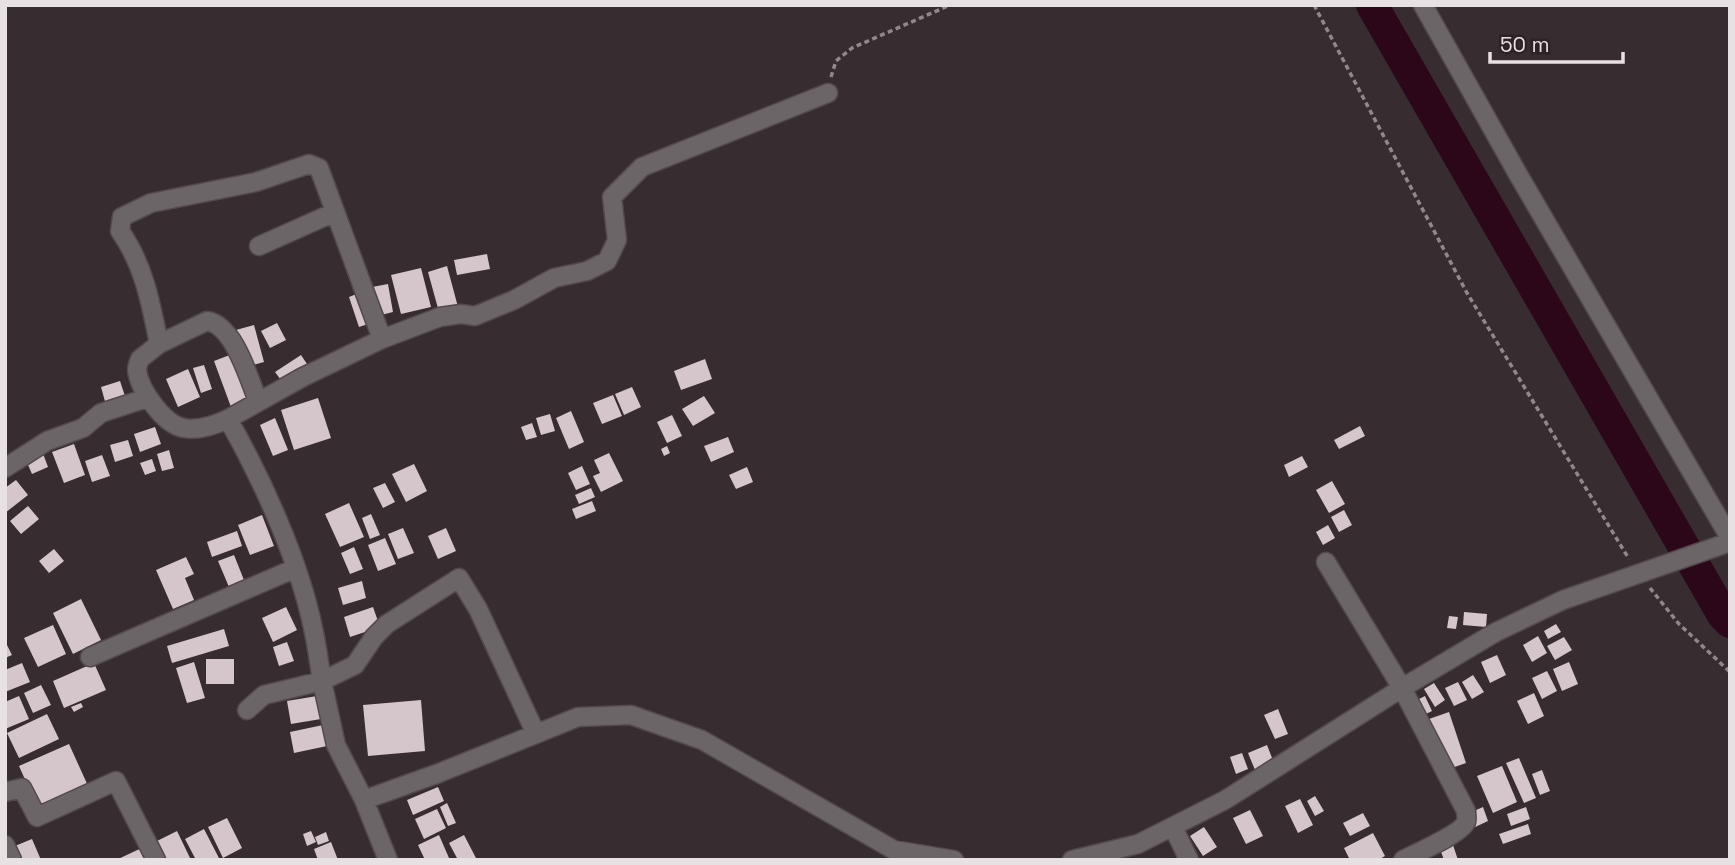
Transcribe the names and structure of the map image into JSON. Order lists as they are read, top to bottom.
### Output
{
  "scale_bar": "50 m"
}
